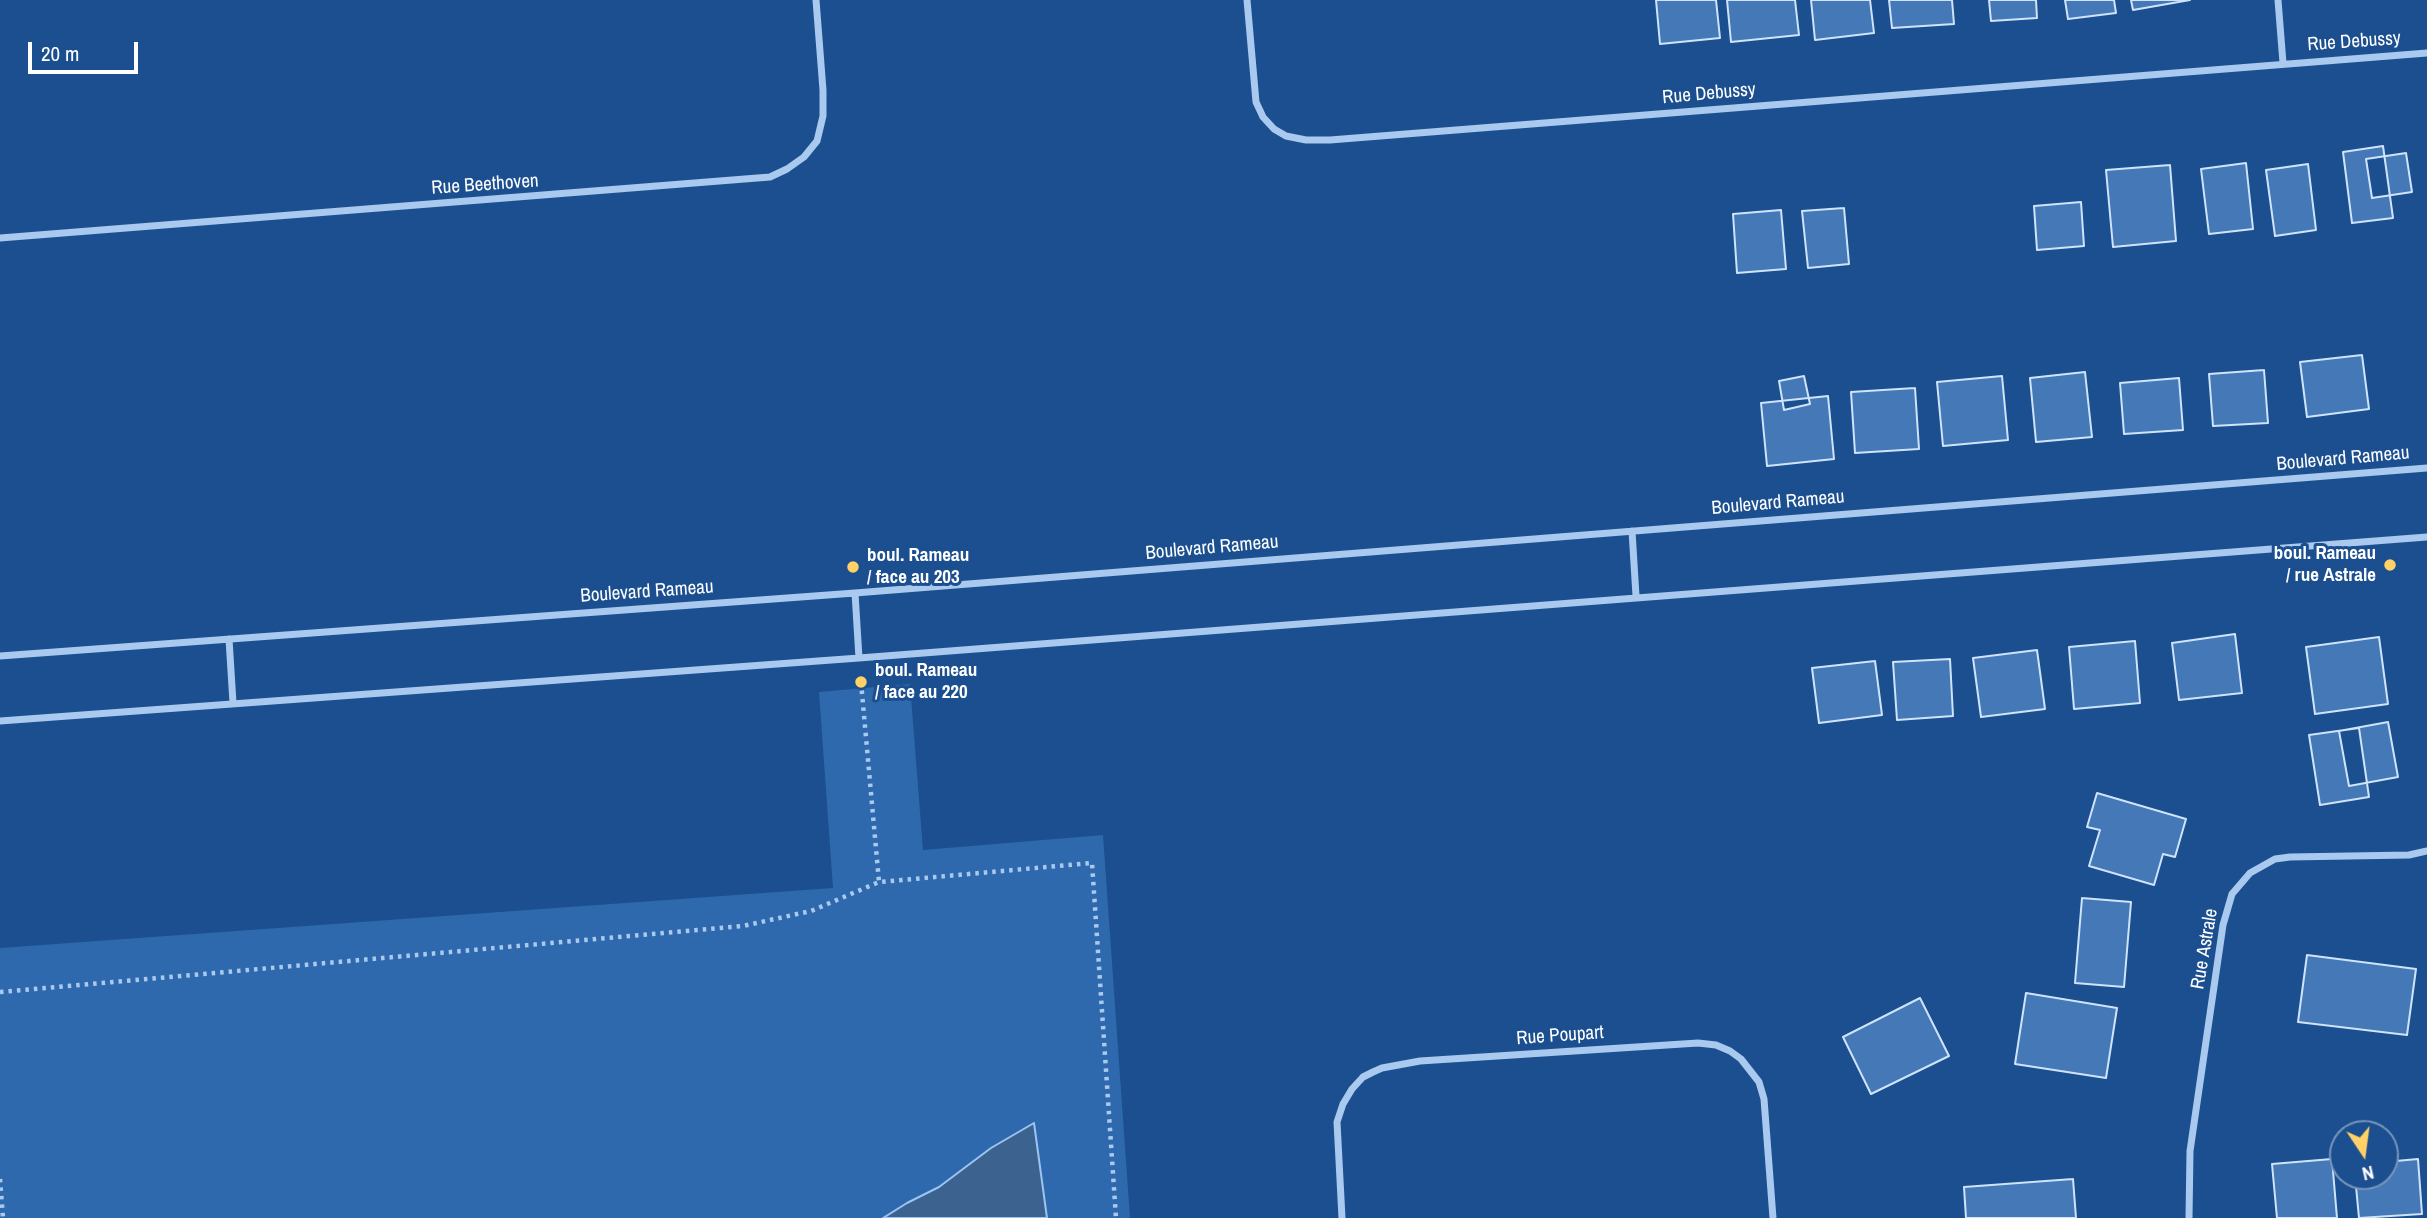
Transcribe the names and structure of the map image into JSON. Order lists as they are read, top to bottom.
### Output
{
  "streets": {
    "street": [
      "Rue Debussy",
      "Rue Beethoven",
      "Boulevard Rameau",
      "Rue Astrale",
      "Rue Poupart"
    ]
  },
  "places": ["boul. Rameau / rue Astrale", "boul. Rameau / face au 203", "boul. Rameau / face au 220"],
  "scale_bar": "20 m",
  "north": "bottom"
}
